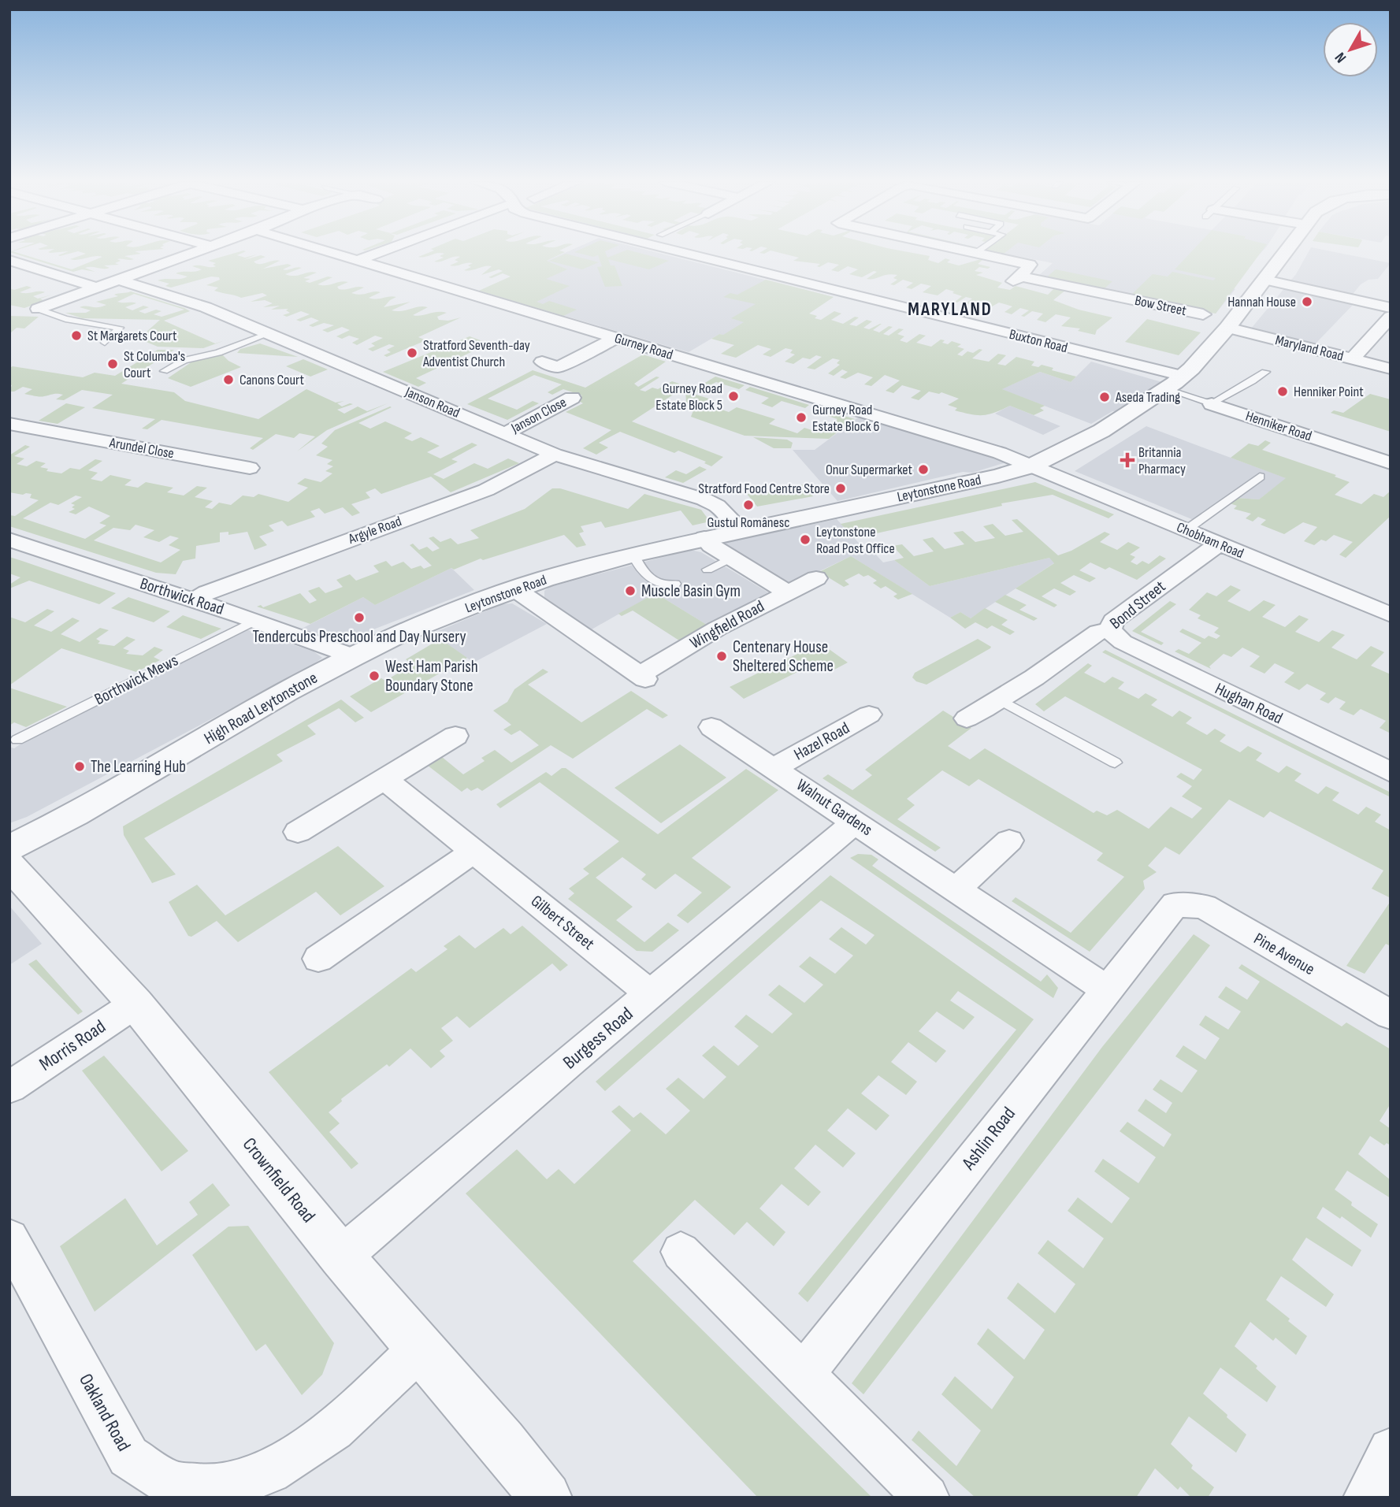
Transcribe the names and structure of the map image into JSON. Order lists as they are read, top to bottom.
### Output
{
  "streets": {
    "street": [
      "Bow Street",
      "Buxton Road",
      "Gurney Road",
      "Maryland Road",
      "Janson Road",
      "Janson Close",
      "Henniker Road",
      "Arundel Close",
      "Leytonstone Road",
      "Argyle Road",
      "Chobham Road",
      "Borthwick Road",
      "Bond Street",
      "Wingfield Road",
      "Hughan Road",
      "High Road Leytonstone",
      "Hazel Road",
      "Walnut Gardens",
      "Gilbert Street",
      "Pine Avenue",
      "Burgess Road",
      "Morris Road",
      "Ashlin Road",
      "Crownfield Road",
      "Oakland Road"
    ],
    "lane": ["Borthwick Mews"]
  },
  "crossings": [
    ["Buxton Road", "Henniker Road"],
    ["Buxton Road", "Leytonstone Road"],
    ["Gurney Road", "Leytonstone Road"],
    ["Gurney Road", "Chobham Road"],
    ["Maryland Road", "Leytonstone Road"],
    ["Janson Road", "Janson Close"],
    ["Janson Road", "Leytonstone Road"],
    ["Janson Road", "Argyle Road"],
    ["Henniker Road", "Leytonstone Road"],
    ["Leytonstone Road", "Chobham Road"],
    ["Leytonstone Road", "Wingfield Road"],
    ["Leytonstone Road", "High Road Leytonstone"],
    ["Argyle Road", "Borthwick Road"],
    ["Chobham Road", "Bond Street"],
    ["Borthwick Road", "Borthwick Mews"],
    ["Borthwick Road", "High Road Leytonstone"],
    ["Bond Street", "Hughan Road"],
    ["Hazel Road", "Walnut Gardens"],
    ["Walnut Gardens", "Burgess Road"],
    ["Walnut Gardens", "Ashlin Road"],
    ["Gilbert Street", "Burgess Road"],
    ["Pine Avenue", "Ashlin Road"],
    ["Burgess Road", "Crownfield Road"],
    ["Morris Road", "Crownfield Road"],
    ["Crownfield Road", "Oakland Road"]
  ],
  "districts": ["MARYLAND"],
  "places": {
    "other": [
      "Hannah House",
      "St Margarets Court",
      "Stratford Seventh-day Adventist Church",
      "St Columba's Court",
      "Canons Court",
      "Henniker Point",
      "Gurney Road Estate Block 5",
      "Aseda Trading",
      "Gurney Road Estate Block 6",
      "Onur Supermarket",
      "Stratford Food Centre Store",
      "Gustul Românesc",
      "Leytonstone Road Post Office",
      "Muscle Basin Gym",
      "Tendercubs Preschool and Day Nursery",
      "Centenary House Sheltered Scheme",
      "West Ham Parish Boundary Stone",
      "The Learning Hub"
    ],
    "health": ["Britannia Pharmacy"]
  },
  "north": "bottom left"
}
